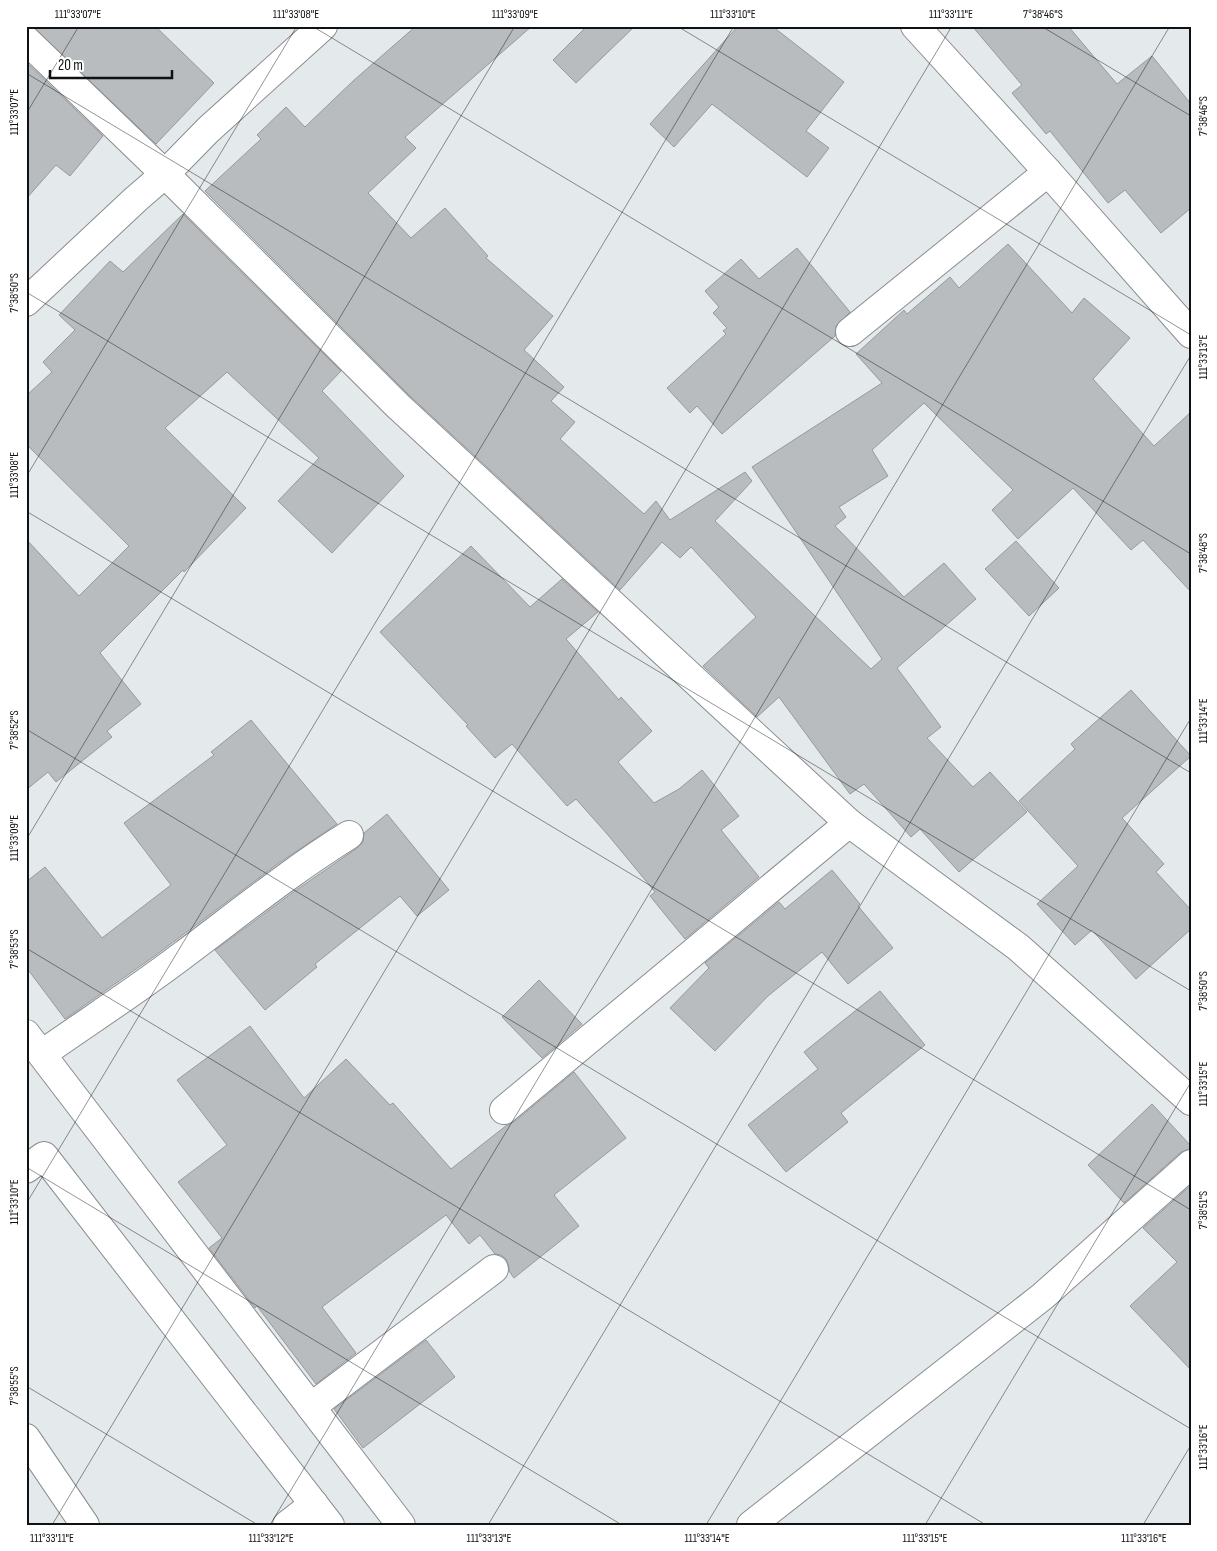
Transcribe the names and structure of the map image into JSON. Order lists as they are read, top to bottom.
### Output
{
  "scale_bar": "20 m",
  "coordinates": [
    "111°33'07\"E",
    "111°33'08\"E",
    "111°33'09\"E",
    "111°33'10\"E",
    "111°33'11\"E",
    "7°38'46\"S",
    "7°38'50\"S",
    "111°33'13\"E",
    "7°38'48\"S",
    "111°33'14\"E",
    "7°38'52\"S",
    "7°38'53\"S",
    "111°33'15\"E",
    "7°38'51\"S",
    "7°38'55\"S",
    "111°33'16\"E",
    "111°33'12\"E"
  ]
}
